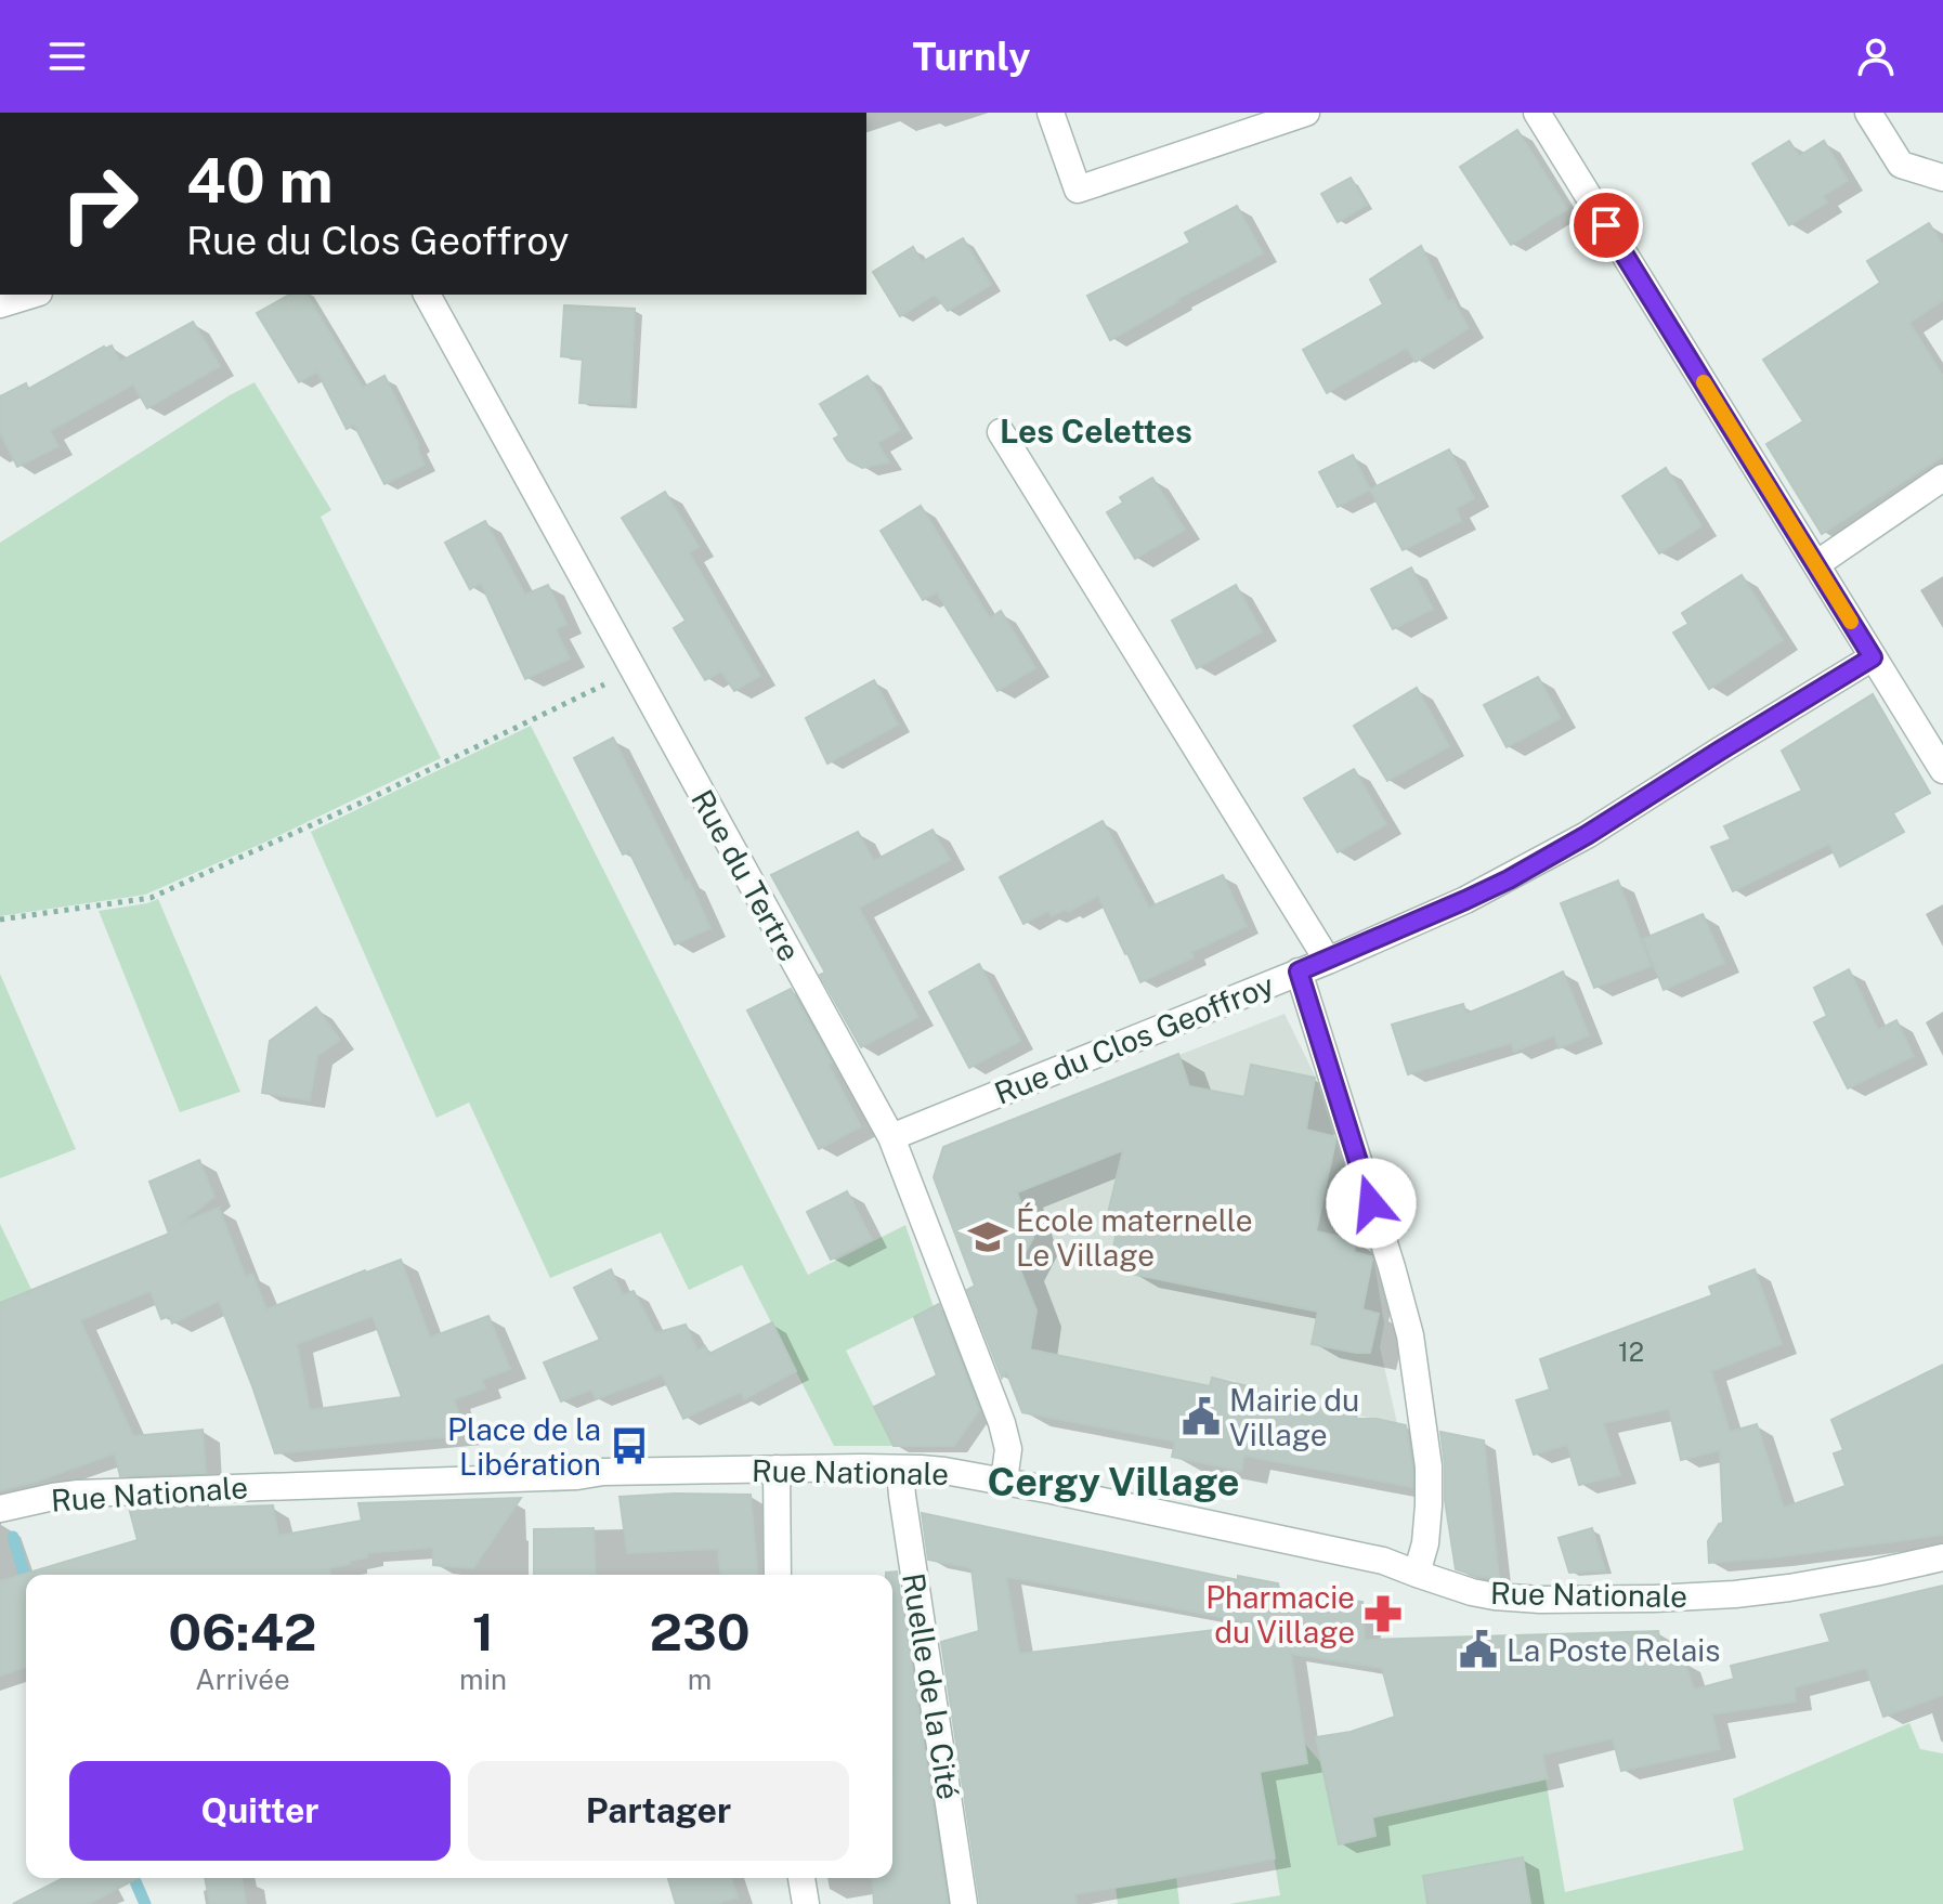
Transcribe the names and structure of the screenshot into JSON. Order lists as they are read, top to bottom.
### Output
{
  "streets": {
    "street": [
      "Rue du Tertre",
      "Rue du Clos Geoffroy",
      "Rue Nationale",
      "Ruelle de la Cité"
    ]
  },
  "crossings": [
    ["Rue du Tertre", "Rue du Clos Geoffroy"],
    ["Rue du Tertre", "Rue Nationale"],
    ["Rue Nationale", "Ruelle de la Cité"]
  ],
  "districts": ["Les Celettes", "Cergy Village"],
  "places": {
    "school or university": ["École maternelle Le Village"],
    "public building": ["Mairie du Village", "La Poste Relais"],
    "bus stop": ["Place de la Libération"],
    "pharmacy": ["Pharmacie du Village"]
  },
  "house_numbers": ["12"],
  "page": {
    "header": "Turnly",
    "turn": ["40 m", "Rue du Clos Geoffroy"],
    "eta": [
      "06:42",
      "Arrivée",
      "1",
      "min",
      "230",
      "m"
    ],
    "buttons": ["Quitter", "Partager"]
  }
}
